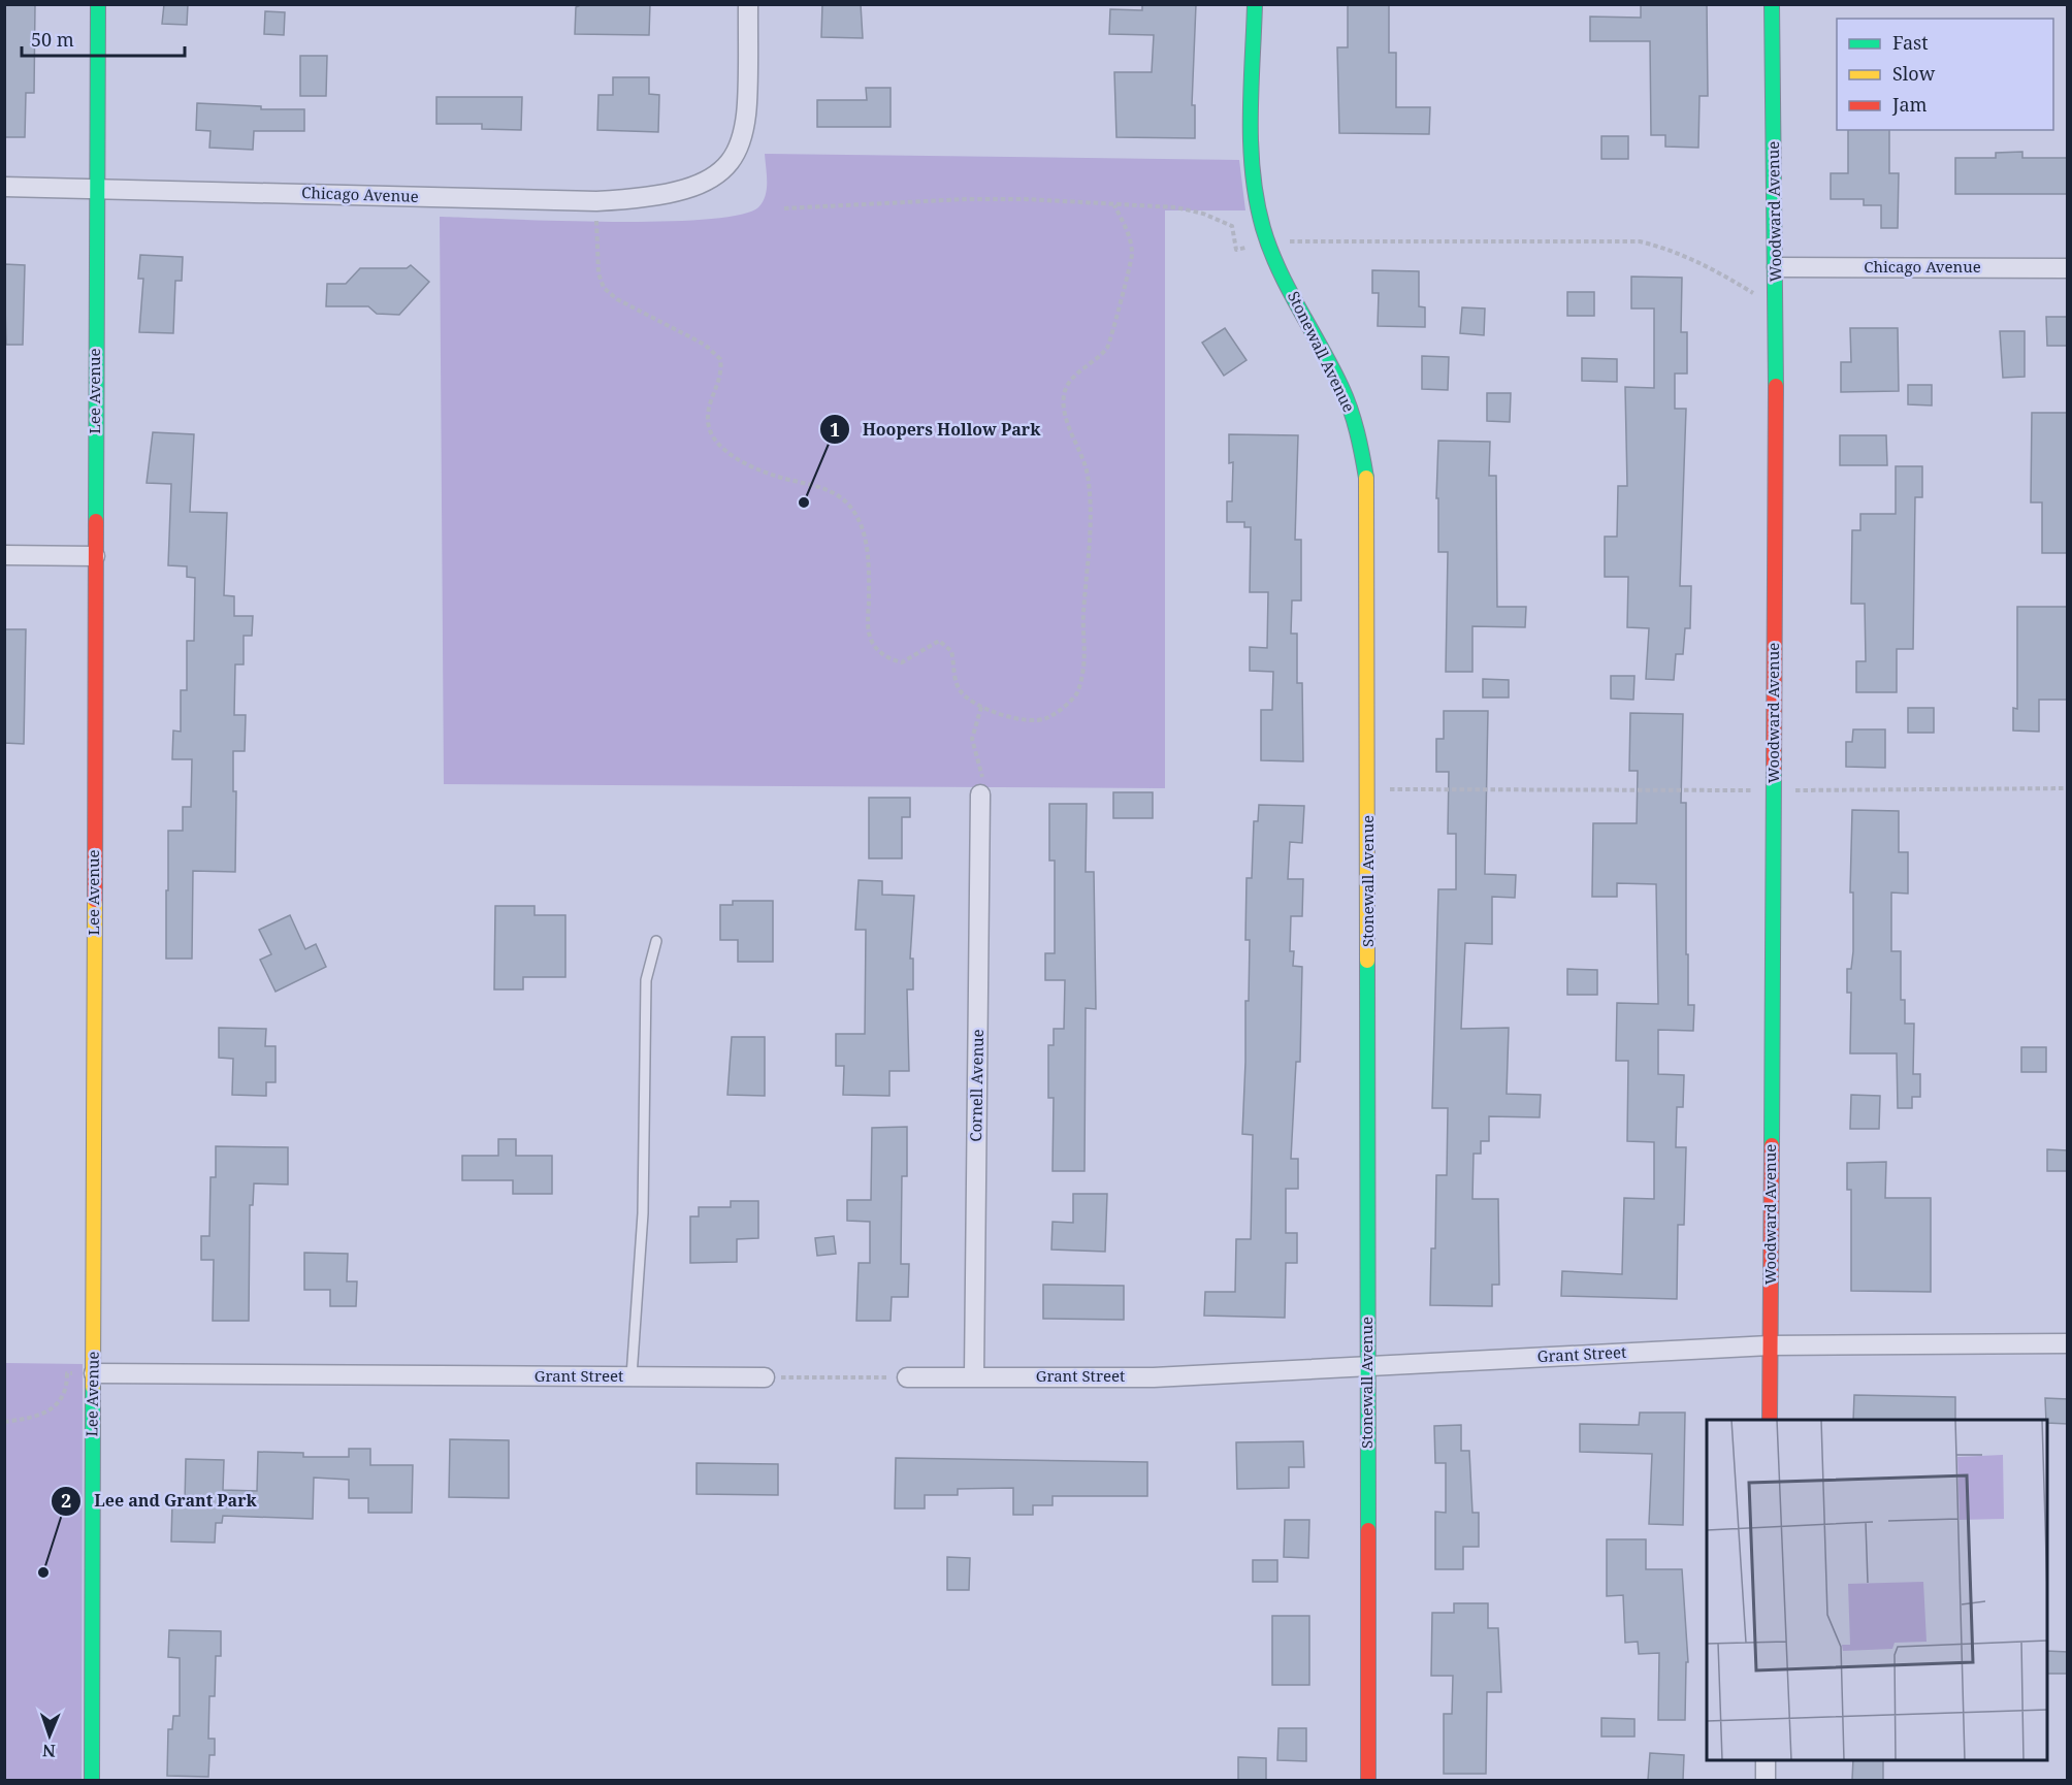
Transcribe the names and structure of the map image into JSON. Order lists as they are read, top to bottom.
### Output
{
  "streets": {
    "street": [
      "Chicago Avenue",
      "Woodward Avenue",
      "Stonewall Avenue",
      "Lee Avenue",
      "Cornell Avenue",
      "Grant Street"
    ]
  },
  "crossings": [
    ["Chicago Avenue", "Woodward Avenue"],
    ["Chicago Avenue", "Lee Avenue"],
    ["Woodward Avenue", "Grant Street"],
    ["Stonewall Avenue", "Grant Street"],
    ["Lee Avenue", "Grant Street"],
    ["Cornell Avenue", "Grant Street"]
  ],
  "places": ["Hoopers Hollow Park", "Lee and Grant Park"],
  "legend": ["Fast", "Slow", "Jam"],
  "scale_bar": "50 m",
  "north": "bottom"
}
